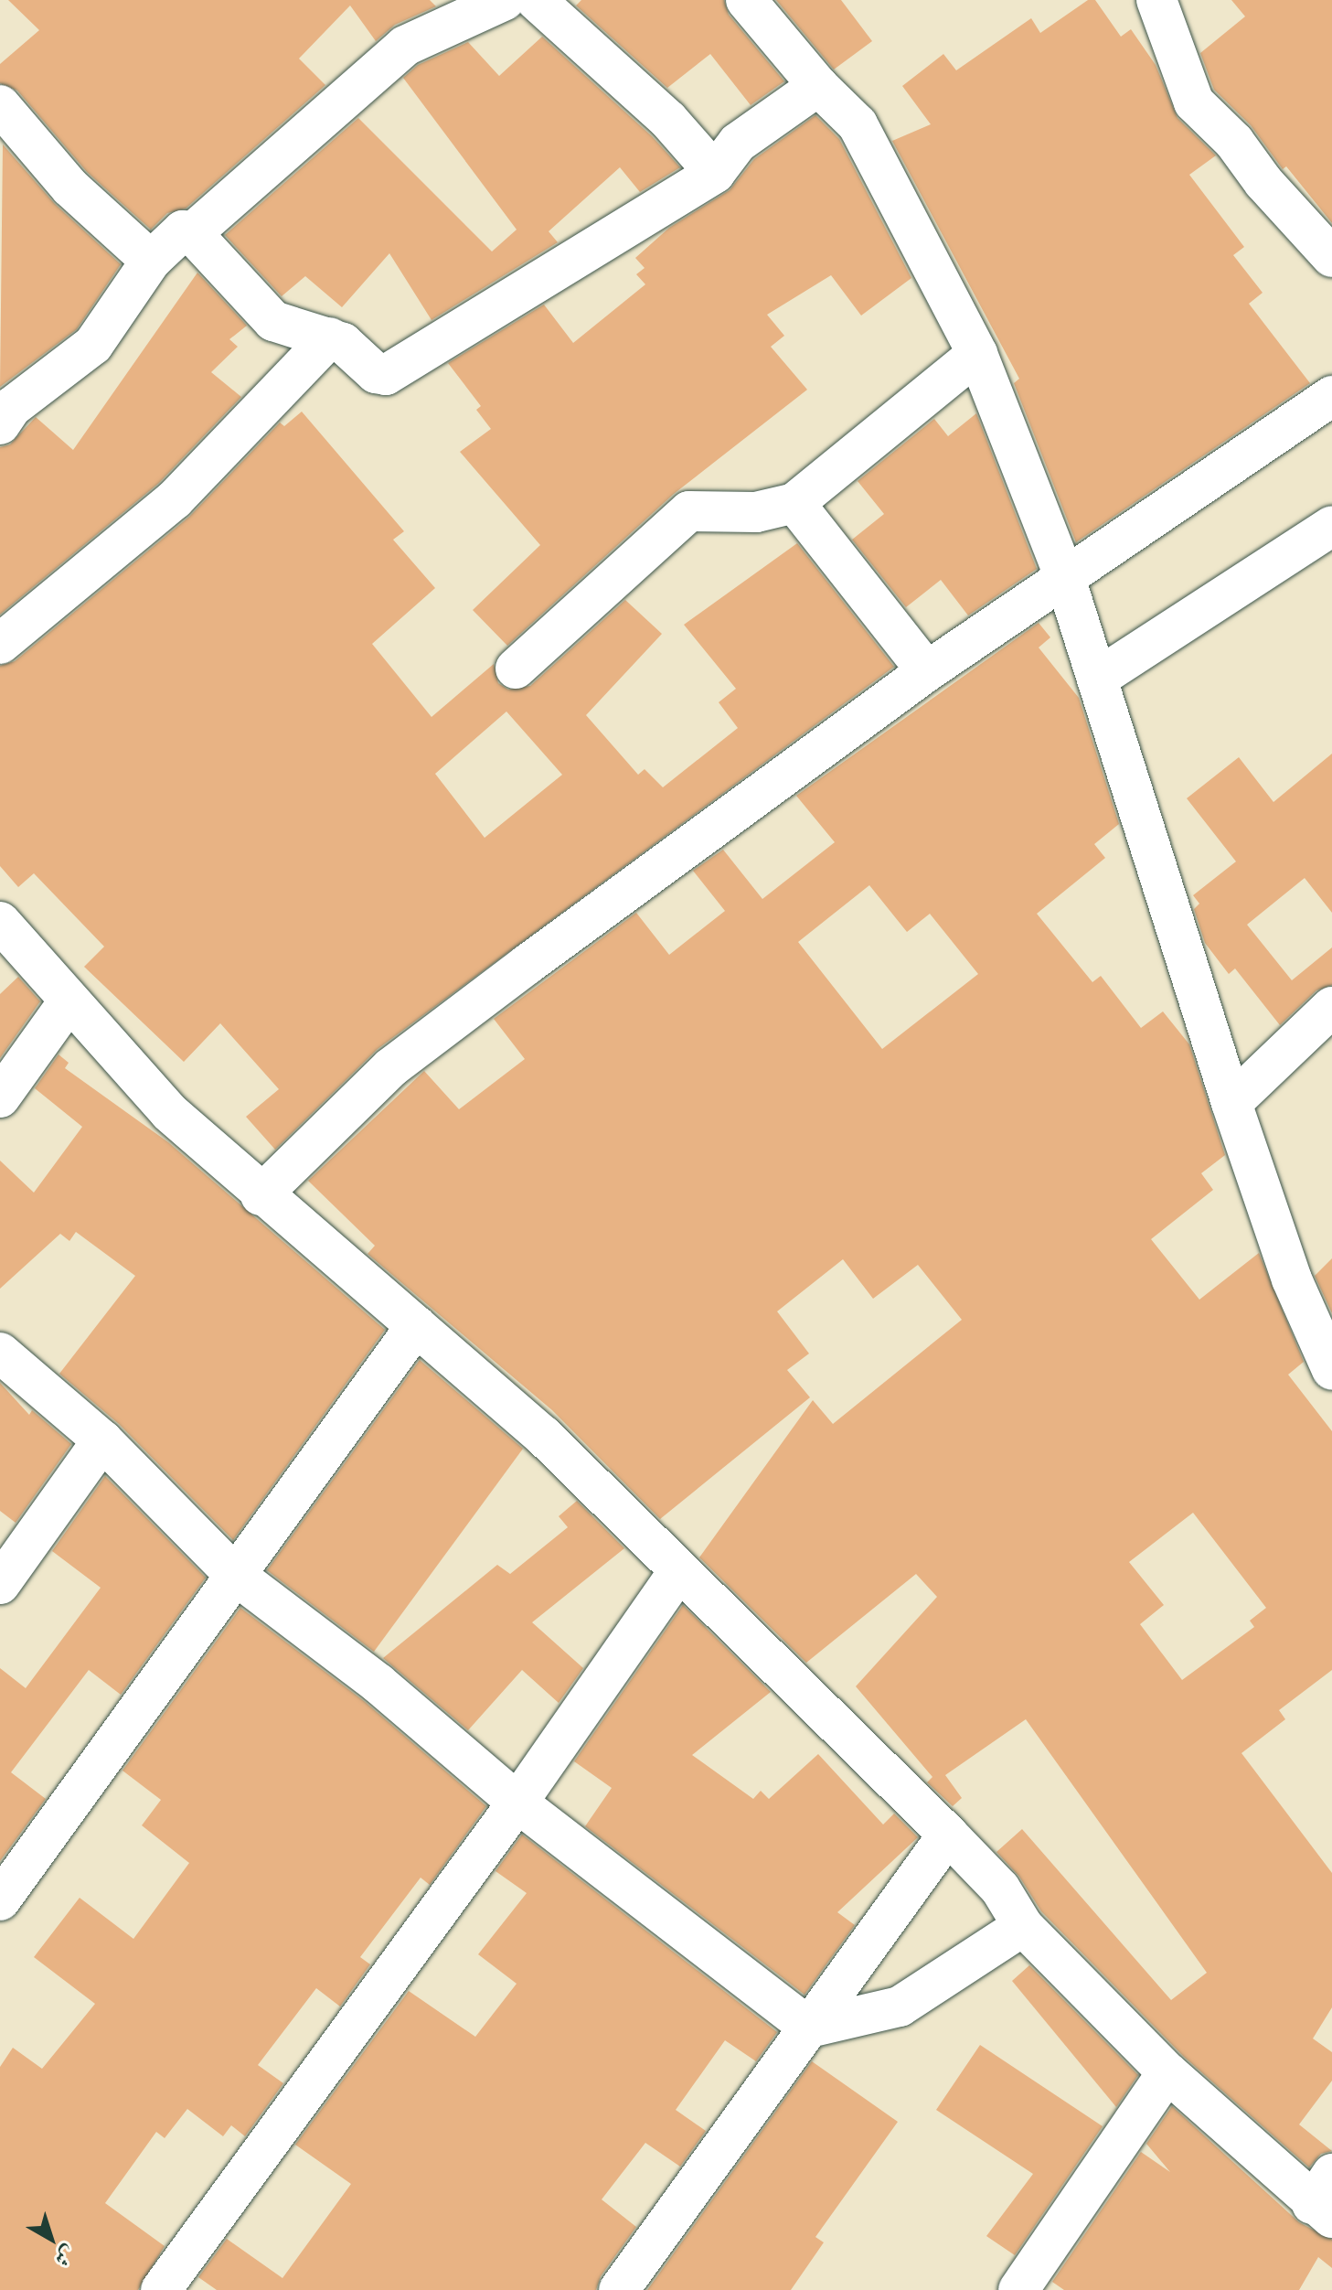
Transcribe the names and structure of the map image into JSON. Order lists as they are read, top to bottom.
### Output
{
  "north": "bottom right"
}
